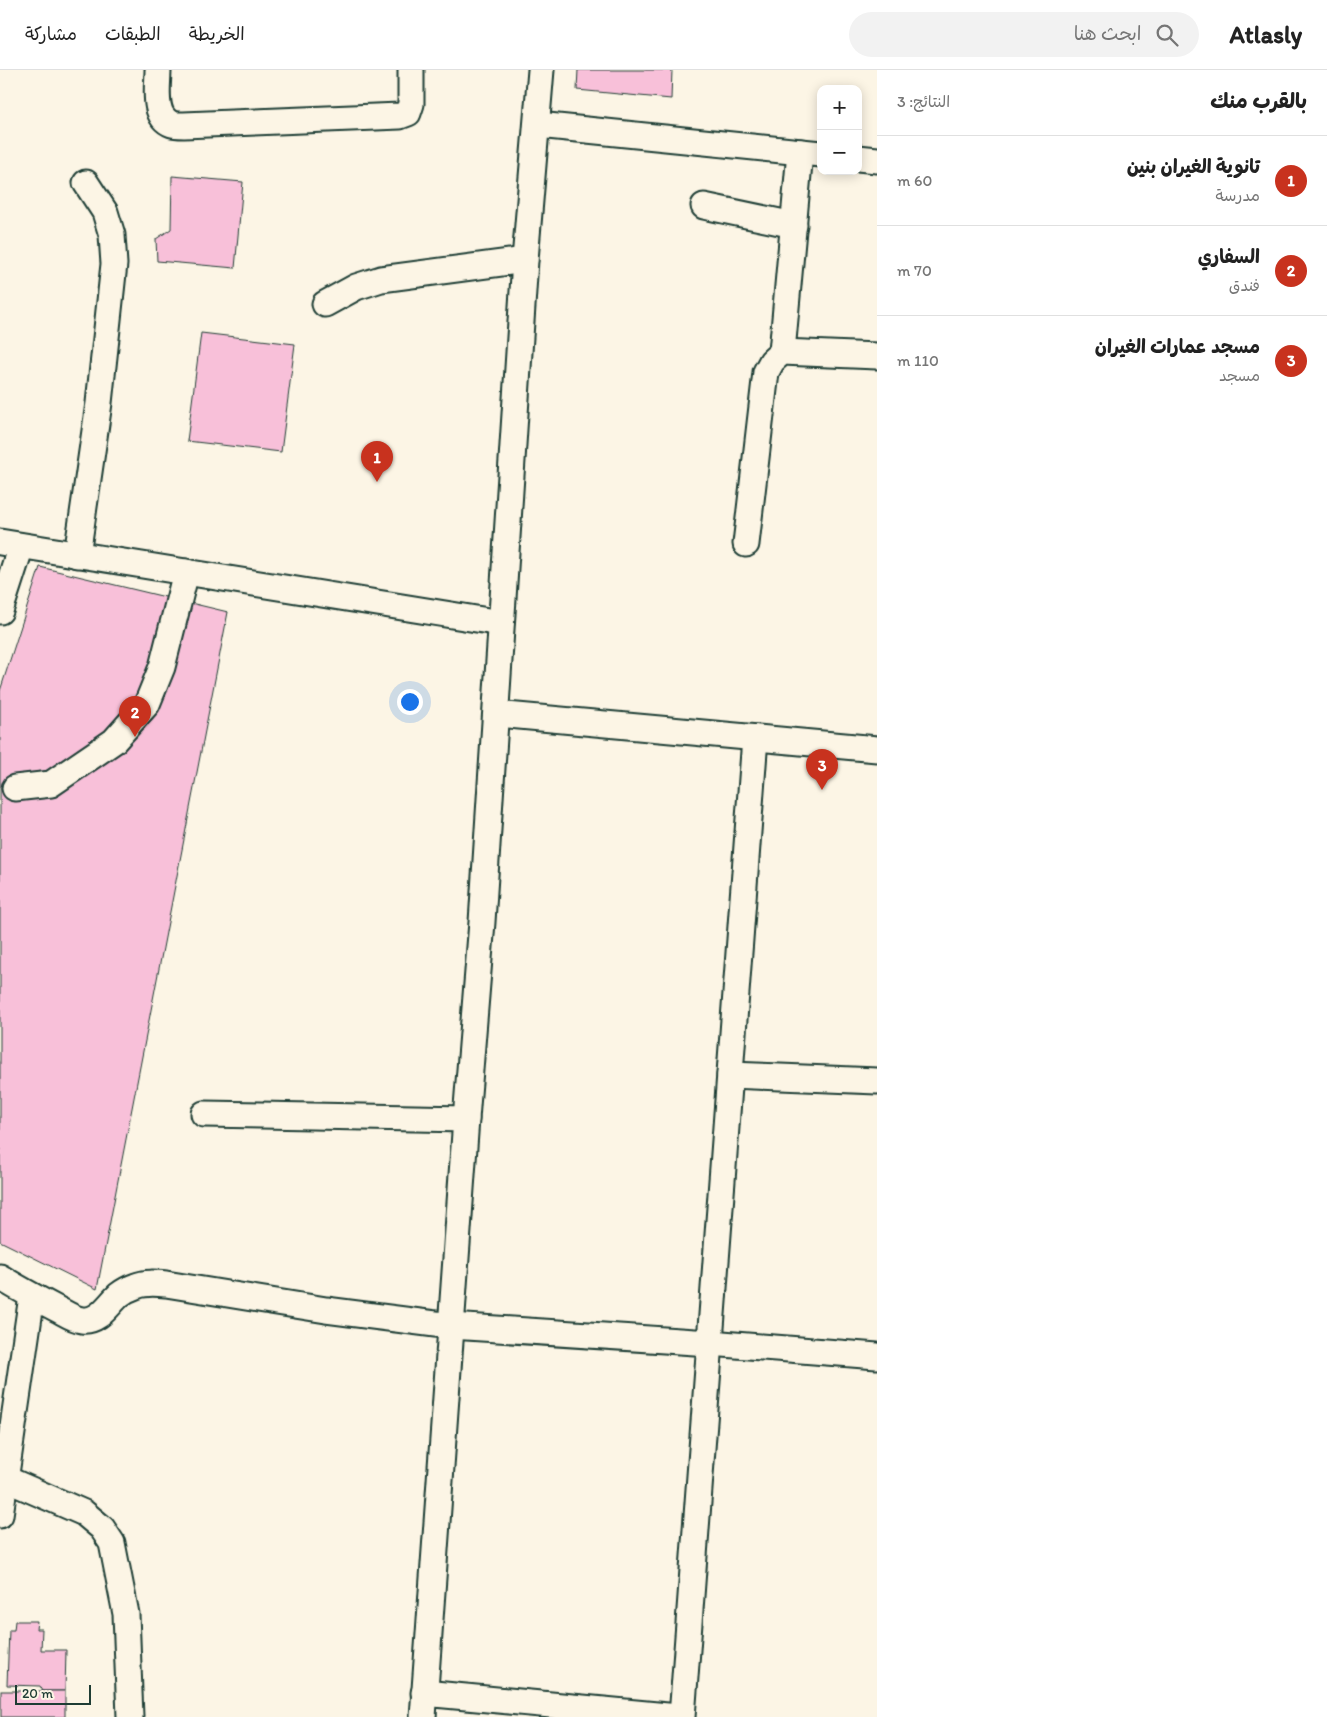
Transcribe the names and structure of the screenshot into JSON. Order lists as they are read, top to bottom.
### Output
{
  "scale_bar": "20 m",
  "page": {
    "header": "Atlasly",
    "search": "ابحث هنا",
    "nav": ["الخريطة", "الطبقات", "مشاركة"],
    "heading": ["بالقرب منك", "النتائج: 3"],
    "map_buttons": ["+", "−"],
    "list": [
      {
        "mark": "1",
        "name": "تانوية الغيران بنين",
        "note": "مدرسة",
        "value": "60 m"
      },
      {
        "mark": "2",
        "name": "السفاري",
        "note": "فندق",
        "value": "70 m"
      },
      {
        "mark": "3",
        "name": "مسجد عمارات الغيران",
        "note": "مسجد",
        "value": "110 m"
      }
    ],
    "pins": ["1", "2", "3"],
    "scale": "20 m"
  }
}
